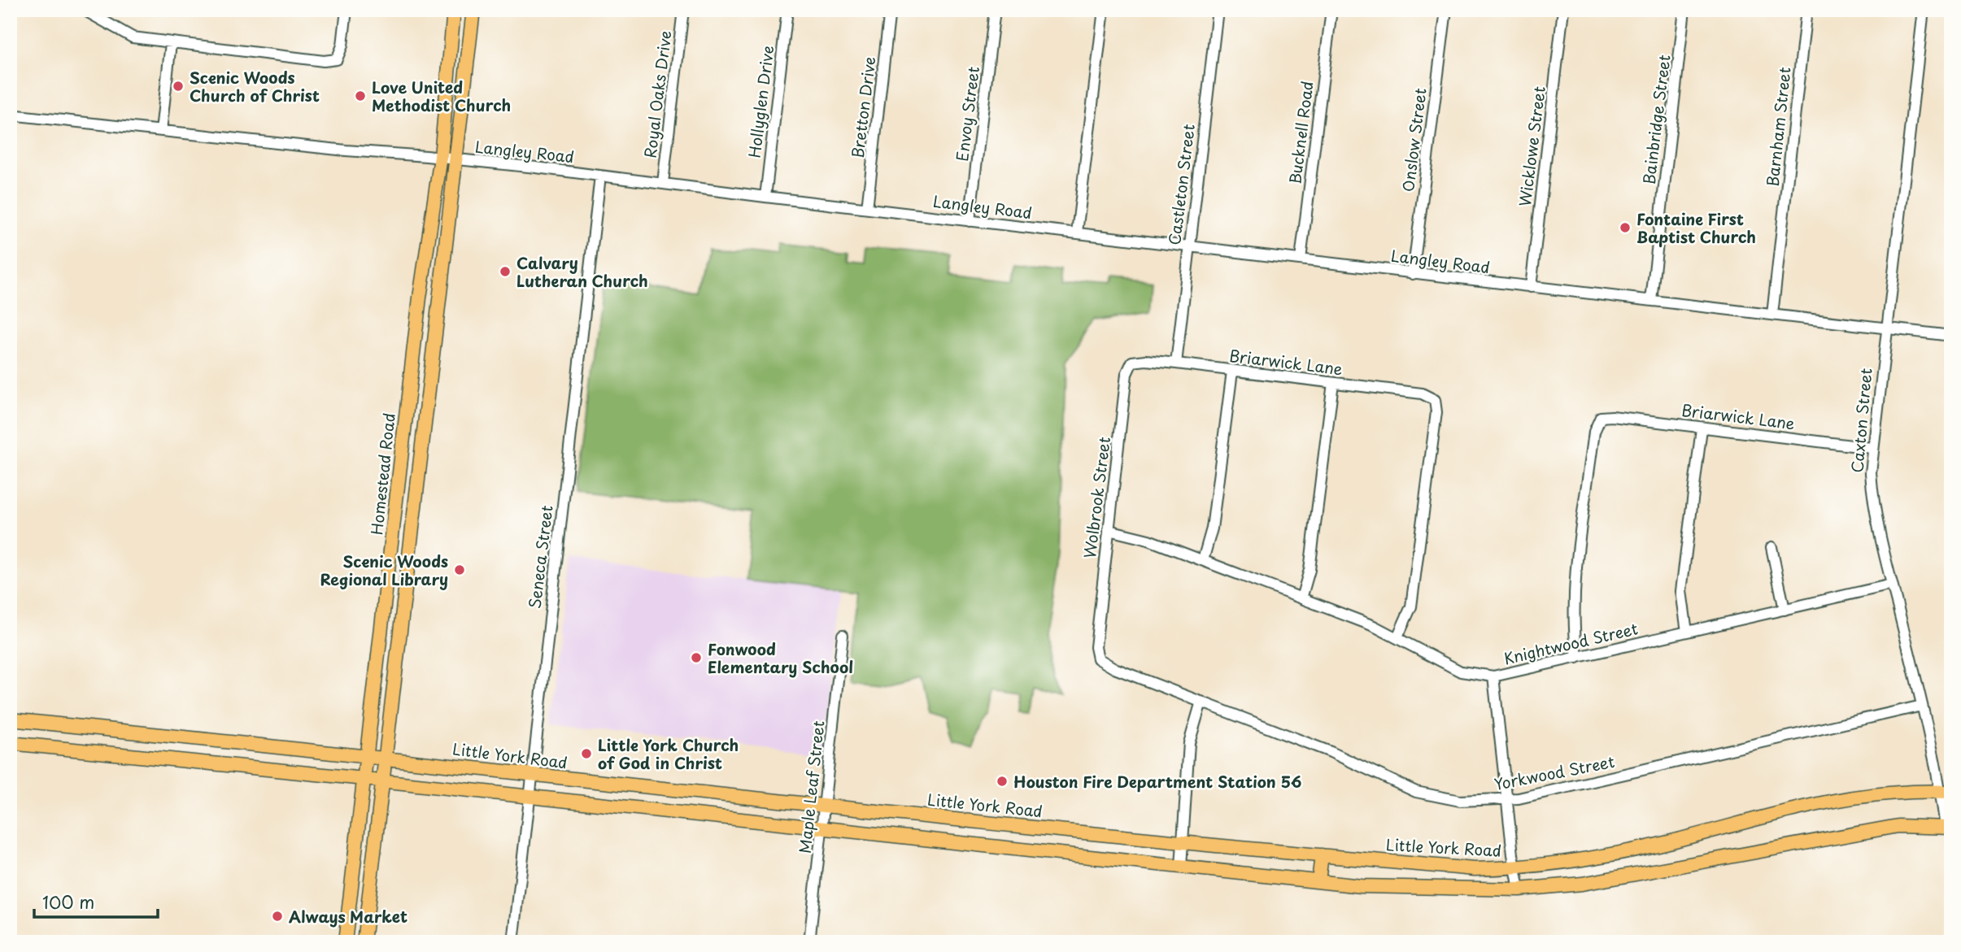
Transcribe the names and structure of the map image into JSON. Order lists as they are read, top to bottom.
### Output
{
  "streets": {
    "main road": ["Homestead Road", "Little York Road"],
    "street": [
      "Royal Oaks Drive",
      "Hollyglen Drive",
      "Bretton Drive",
      "Envoy Street",
      "Bainbridge Street",
      "Barnham Street",
      "Bucknell Road",
      "Onslow Street",
      "Wicklowe Street",
      "Langley Road",
      "Castleton Street",
      "Briarwick Lane",
      "Caxton Street",
      "Wolbrook Street",
      "Seneca Street",
      "Knightwood Street",
      "Yorkwood Street",
      "Maple Leaf Street"
    ]
  },
  "crossings": [
    ["Royal Oaks Drive", "Langley Road"],
    ["Hollyglen Drive", "Langley Road"],
    ["Bretton Drive", "Langley Road"],
    ["Envoy Street", "Langley Road"],
    ["Bainbridge Street", "Langley Road"],
    ["Barnham Street", "Langley Road"],
    ["Bucknell Road", "Langley Road"],
    ["Onslow Street", "Langley Road"],
    ["Wicklowe Street", "Langley Road"],
    ["Langley Road", "Castleton Street"],
    ["Langley Road", "Caxton Street"],
    ["Langley Road", "Homestead Road"],
    ["Langley Road", "Seneca Street"],
    ["Castleton Street", "Briarwick Lane"],
    ["Briarwick Lane", "Caxton Street"],
    ["Briarwick Lane", "Wolbrook Street"],
    ["Briarwick Lane", "Knightwood Street"],
    ["Caxton Street", "Knightwood Street"],
    ["Caxton Street", "Little York Road"],
    ["Caxton Street", "Yorkwood Street"],
    ["Homestead Road", "Little York Road"],
    ["Wolbrook Street", "Knightwood Street"],
    ["Wolbrook Street", "Yorkwood Street"],
    ["Seneca Street", "Little York Road"],
    ["Little York Road", "Maple Leaf Street"]
  ],
  "places": [
    "Scenic Woods Church of Christ",
    "Love United Methodist Church",
    "Fontaine First Baptist Church",
    "Calvary Lutheran Church",
    "Scenic Woods Regional Library",
    "Fonwood Elementary School",
    "Little York Church of God in Christ",
    "Houston Fire Department Station 56",
    "Always Market"
  ],
  "scale_bar": "100 m"
}
